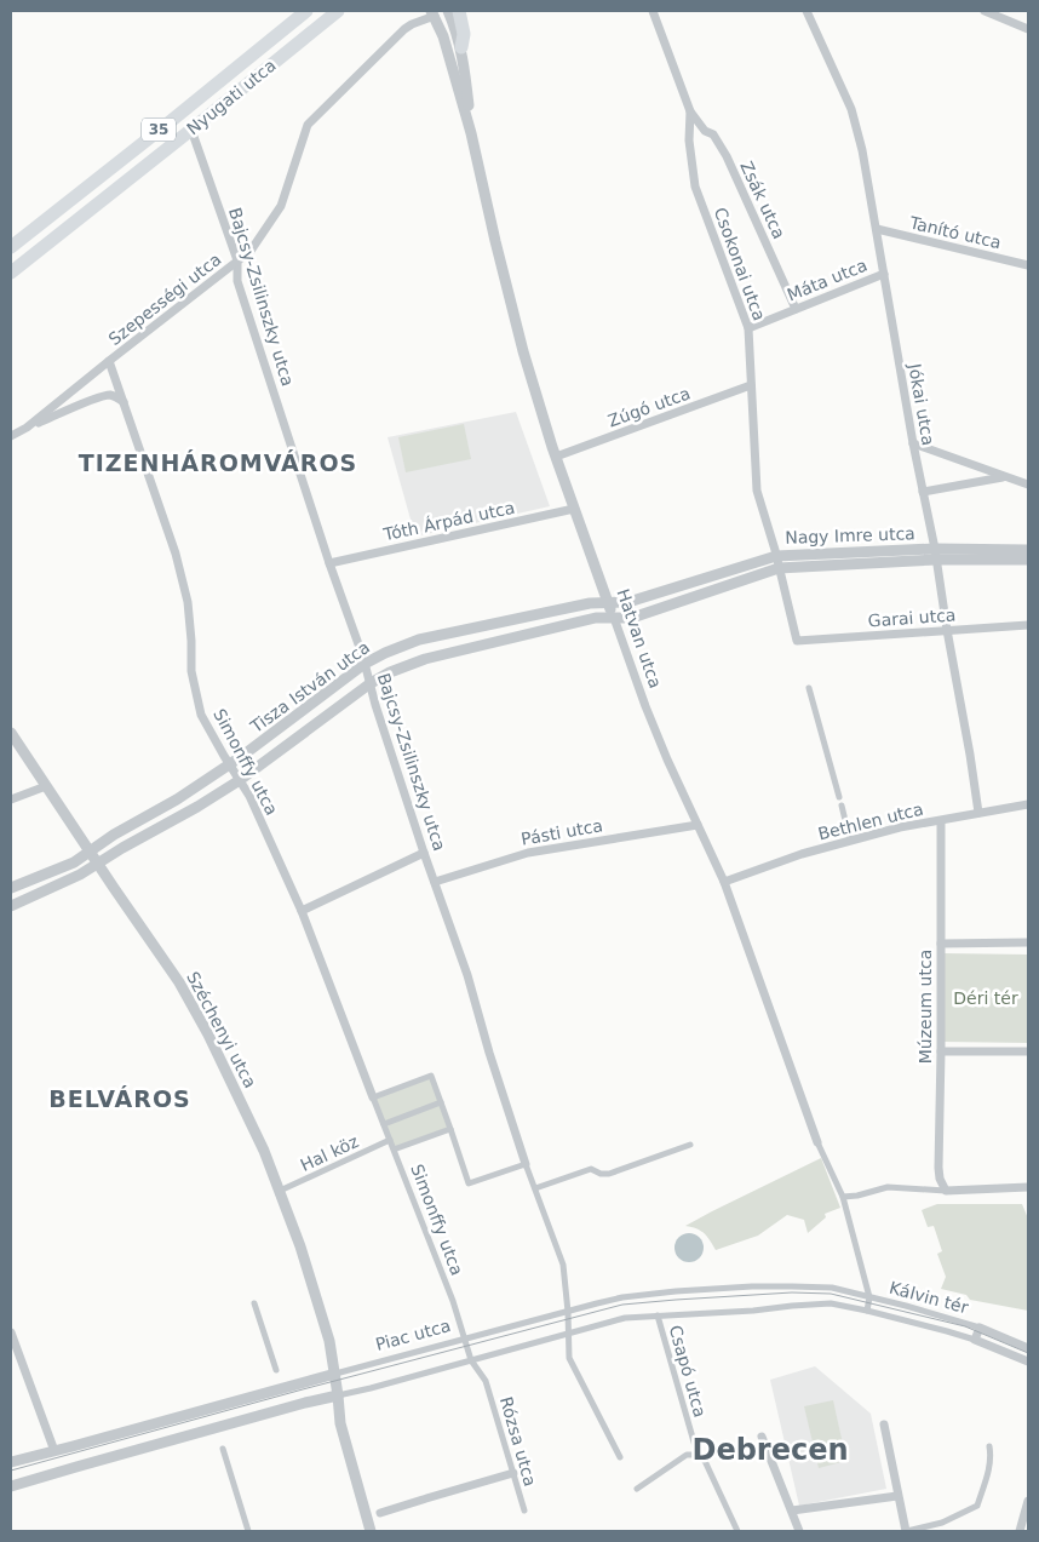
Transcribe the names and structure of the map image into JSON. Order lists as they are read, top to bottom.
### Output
{
  "streets": {
    "main road": ["Nyugati utca", "35"],
    "street": [
      "Zsák utca",
      "Tanító utca",
      "Csokonai utca",
      "Máta utca",
      "Bajcsy-Zsilinszky utca",
      "Szepességi utca",
      "Jókai utca",
      "Zúgó utca",
      "Tóth Árpád utca",
      "Nagy Imre utca",
      "Garai utca",
      "Hatvan utca",
      "Tisza István utca",
      "Simonffy utca",
      "Bethlen utca",
      "Pásti utca",
      "Múzeum utca",
      "Széchenyi utca",
      "Hal köz",
      "Kálvin tér",
      "Piac utca",
      "Csapó utca",
      "Rózsa utca"
    ]
  },
  "crossings": [
    ["Nyugati utca", "Bajcsy-Zsilinszky utca"],
    ["Zsák utca", "Csokonai utca"],
    ["Zsák utca", "Máta utca"],
    ["Tanító utca", "Jókai utca"],
    ["Csokonai utca", "Máta utca"],
    ["Csokonai utca", "Zúgó utca"],
    ["Csokonai utca", "Nagy Imre utca"],
    ["Csokonai utca", "Garai utca"],
    ["Máta utca", "Jókai utca"],
    ["Bajcsy-Zsilinszky utca", "Szepességi utca"],
    ["Bajcsy-Zsilinszky utca", "Tóth Árpád utca"],
    ["Bajcsy-Zsilinszky utca", "Tisza István utca"],
    ["Bajcsy-Zsilinszky utca", "Pásti utca"],
    ["Bajcsy-Zsilinszky utca", "Piac utca"],
    ["Szepességi utca", "Hatvan utca"],
    ["Szepességi utca", "Simonffy utca"],
    ["Jókai utca", "Nagy Imre utca"],
    ["Jókai utca", "Garai utca"],
    ["Jókai utca", "Bethlen utca"],
    ["Zúgó utca", "Hatvan utca"],
    ["Tóth Árpád utca", "Hatvan utca"],
    ["Nagy Imre utca", "Hatvan utca"],
    ["Nagy Imre utca", "Tisza István utca"],
    ["Hatvan utca", "Tisza István utca"],
    ["Hatvan utca", "Bethlen utca"],
    ["Hatvan utca", "Pásti utca"],
    ["Tisza István utca", "Simonffy utca"],
    ["Tisza István utca", "Széchenyi utca"],
    ["Simonffy utca", "Piac utca"],
    ["Simonffy utca", "Rózsa utca"],
    ["Bethlen utca", "Múzeum utca"],
    ["Széchenyi utca", "Hal köz"],
    ["Széchenyi utca", "Piac utca"],
    ["Kálvin tér", "Piac utca"],
    ["Kálvin tér", "Csapó utca"],
    ["Piac utca", "Rózsa utca"]
  ],
  "districts": ["TIZENHÁROMVÁROS", "BELVÁROS", "Debrecen"],
  "parks": ["Déri tér"]
}
